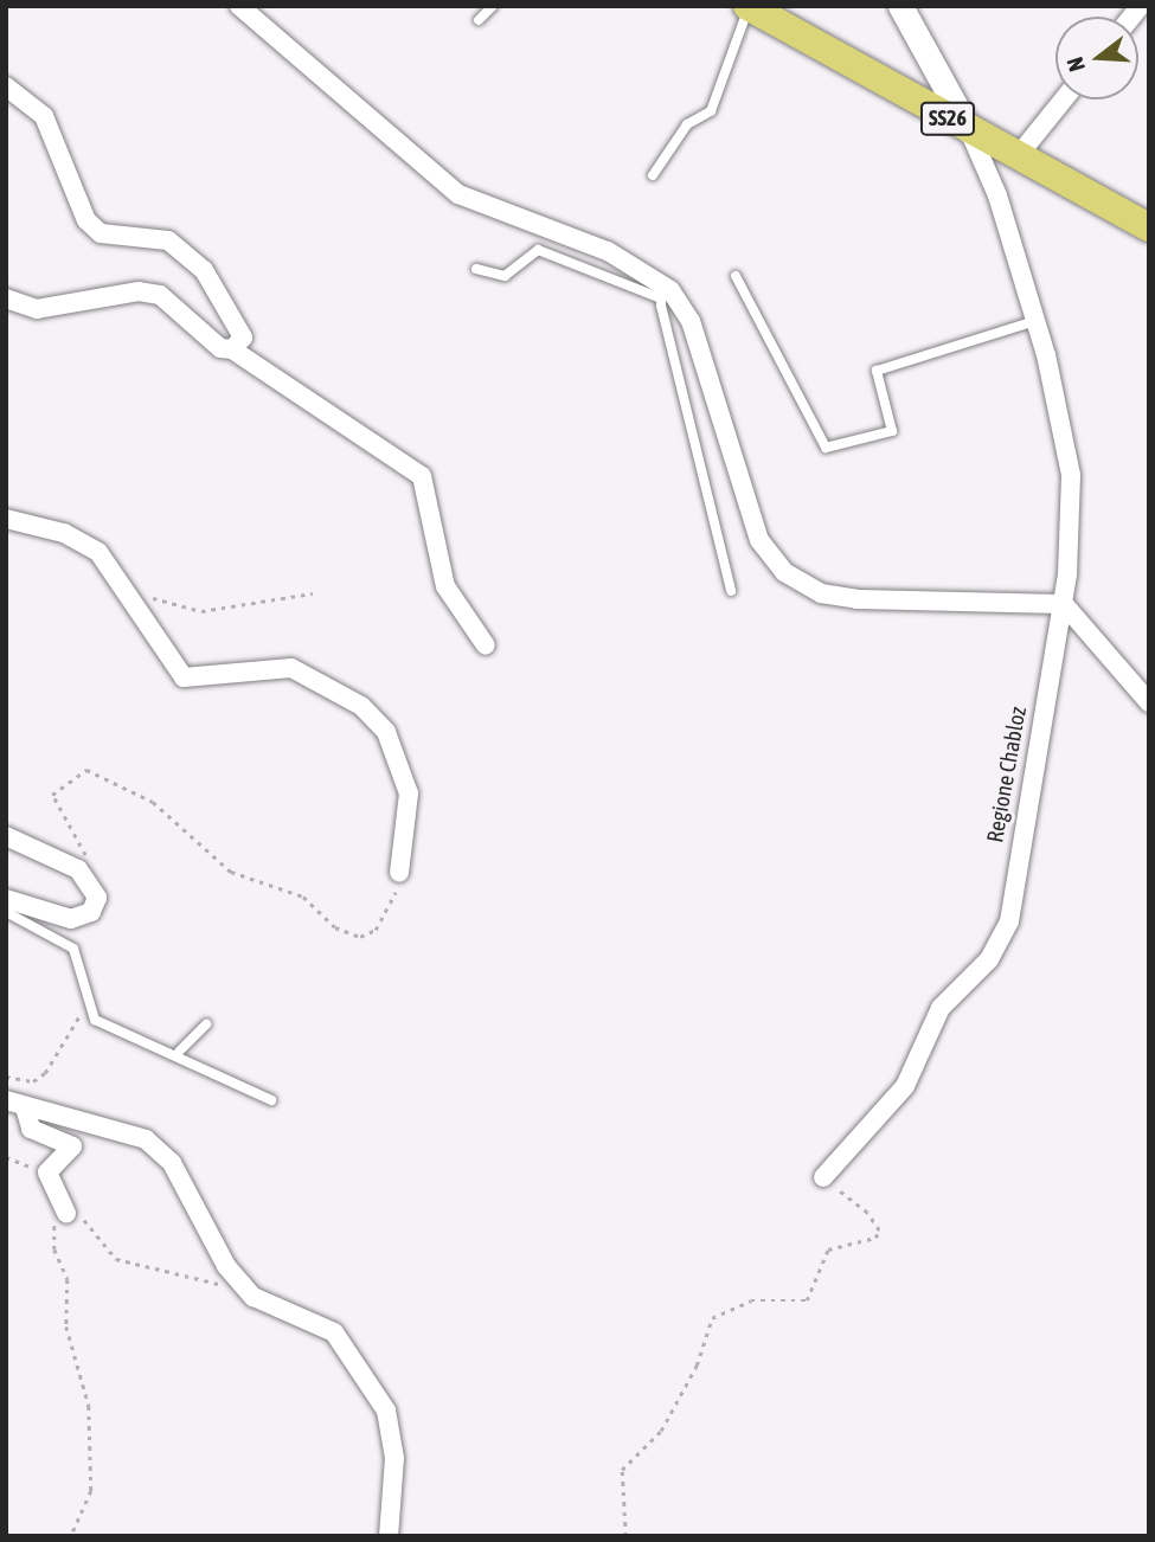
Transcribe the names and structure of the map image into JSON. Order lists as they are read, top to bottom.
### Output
{
  "streets": {
    "main road": ["SS26"],
    "street": ["Regione Chabloz"]
  },
  "crossings": [
    ["SS26", "Regione Chabloz"]
  ],
  "north": "left"
}
